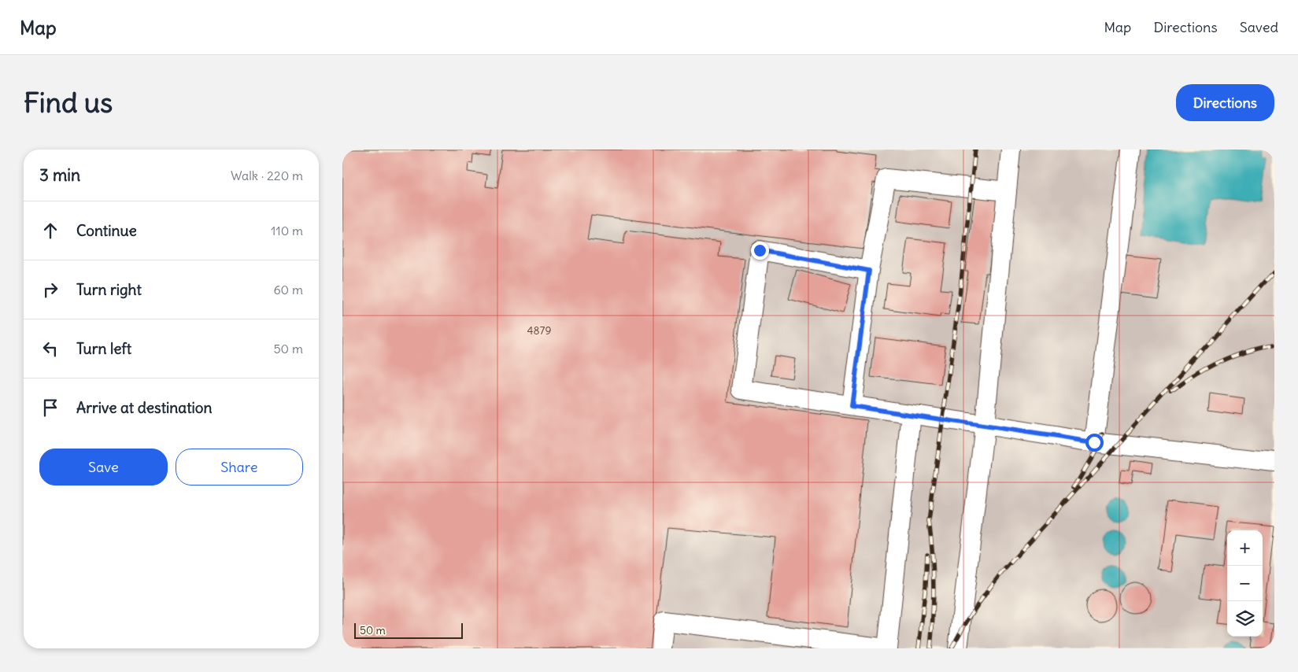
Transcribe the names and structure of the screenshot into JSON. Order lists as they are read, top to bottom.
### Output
{
  "house_numbers": ["4879"],
  "scale_bar": "50 m",
  "page": {
    "header": "Map",
    "nav": ["Map", "Directions", "Saved"],
    "buttons": [
      "Directions",
      ["Save", "Share"]
    ],
    "title": "Find us",
    "heading": ["3 min", "Walk · 220 m"],
    "list": [
      ["Continue", "110 m"],
      ["Turn right", "60 m"],
      ["Turn left", "50 m"],
      "Arrive at destination"
    ],
    "map_buttons": ["+", "−"],
    "scale": "50 m"
  }
}
